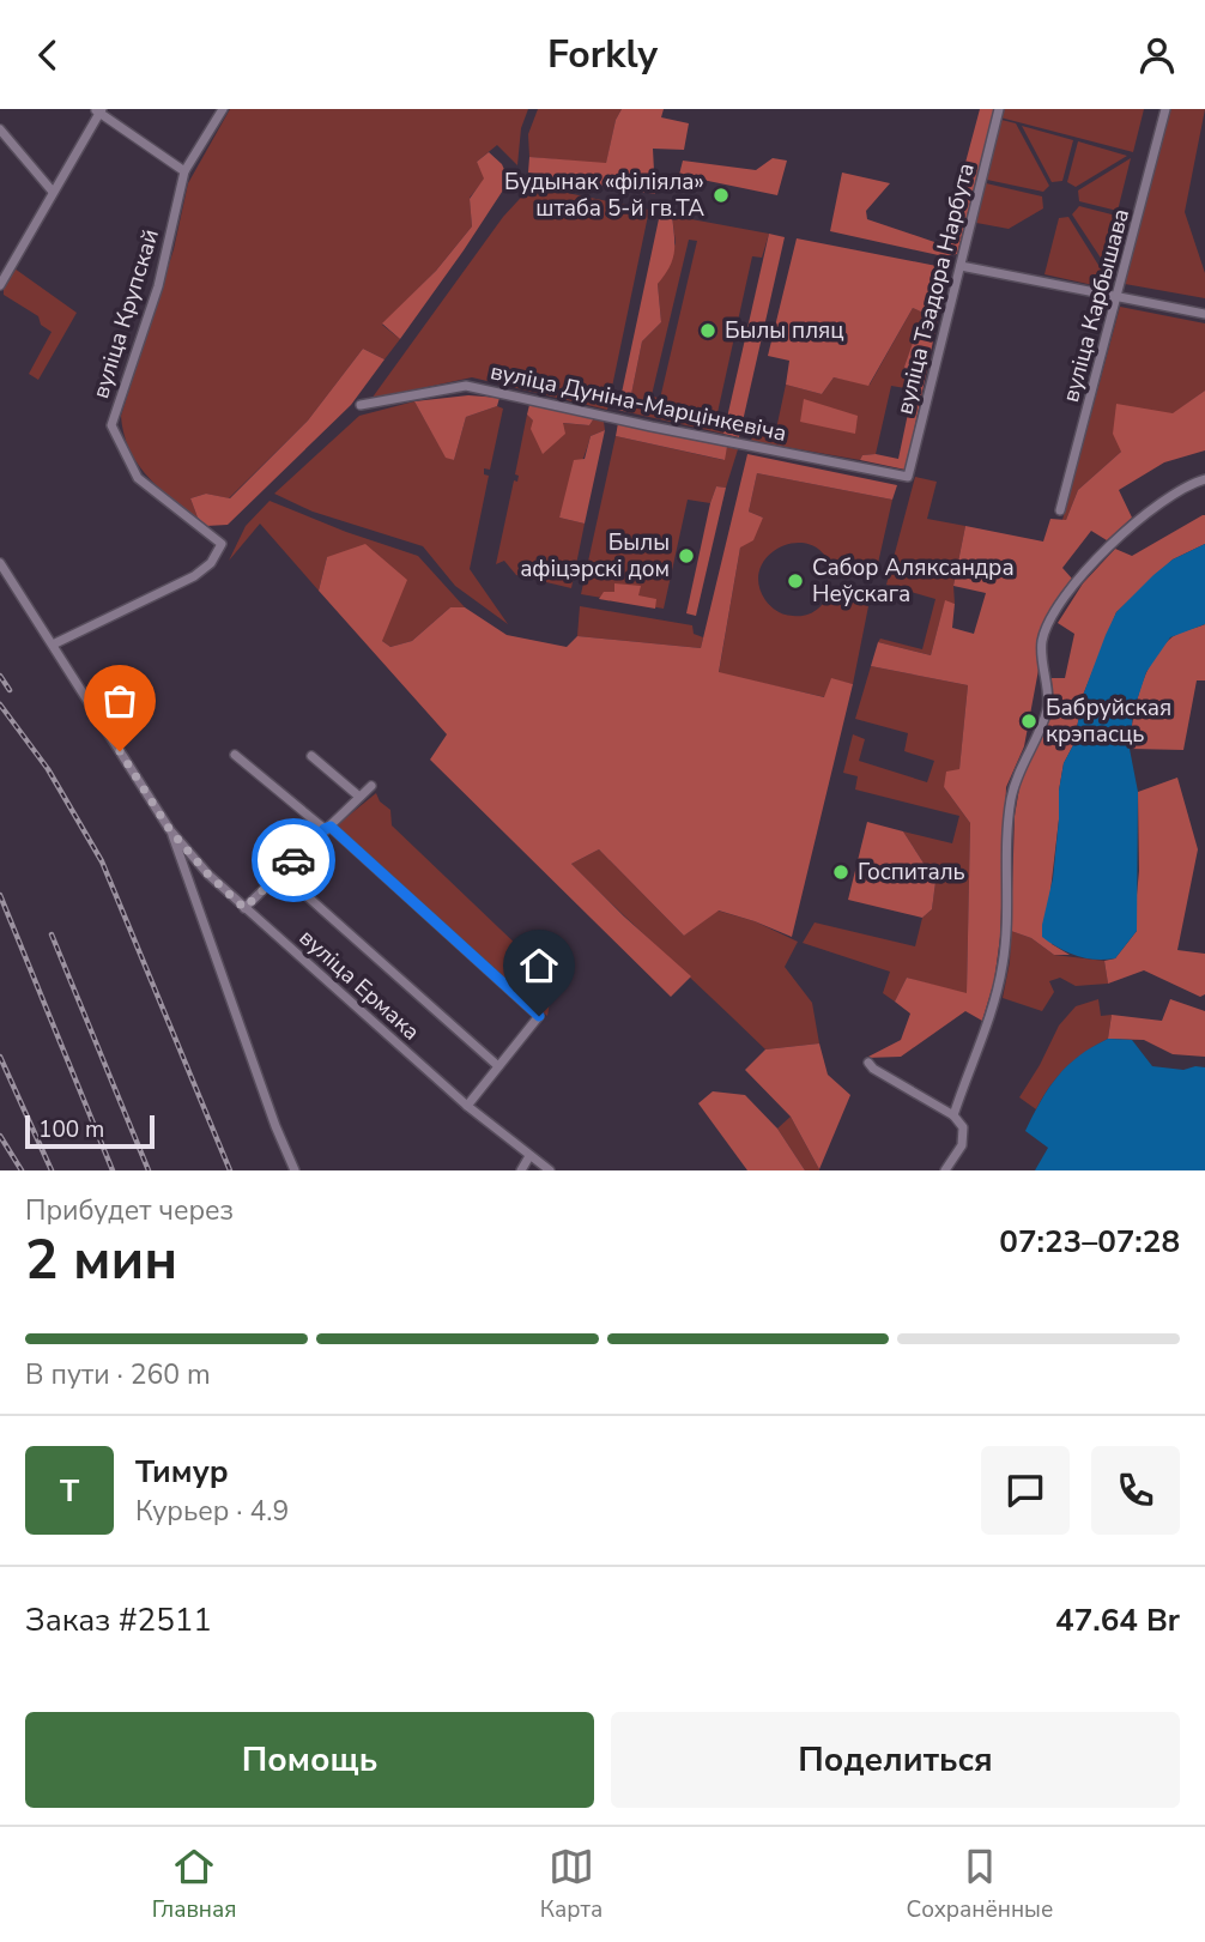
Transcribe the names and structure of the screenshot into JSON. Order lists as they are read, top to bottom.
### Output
{
  "streets": {
    "street": [
      "вуліца Тэадора Нарбута",
      "вуліца Карбышава",
      "вуліца Крупскай",
      "вуліца Дуніна-Марцінкевіча",
      "вуліца Ермака"
    ]
  },
  "crossings": [
    ["вуліца Тэадора Нарбута", "вуліца Дуніна-Марцінкевіча"],
    ["вуліца Крупскай", "вуліца Ермака"]
  ],
  "places": [
    "Будынак «філіяла» штаба 5-й гв.ТА",
    "Былы пляц",
    "Былы афіцэрскі дом",
    "Сабор Аляксандра Неўскага",
    "Бабруйская крэпасць",
    "Госпиталь"
  ],
  "scale_bar": "100 m",
  "page": {
    "header": "Forkly",
    "scale": "100 m",
    "heading": ["2 мин", "Прибудет через", "07:23–07:28"],
    "panel": [
      "Тимур",
      "Курьер · 4.9",
      "Заказ #2511",
      "47.64 Br"
    ],
    "bar": "В пути · 260 m",
    "round": "Т",
    "buttons": ["Помощь", "Поделиться"],
    "tabs": ["Главная", "Карта", "Сохранённые"]
  }
}
